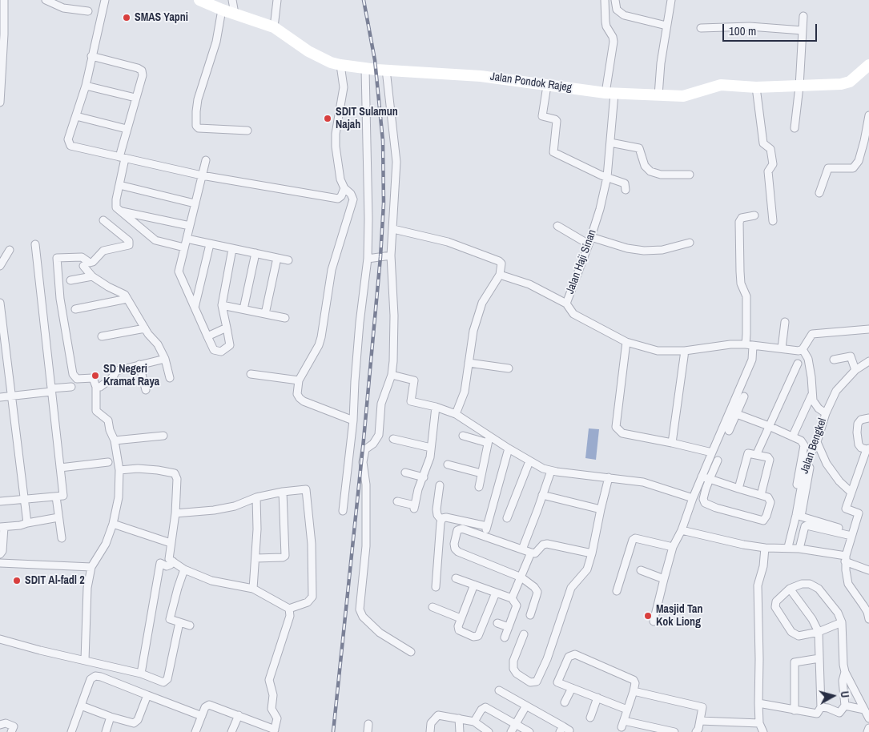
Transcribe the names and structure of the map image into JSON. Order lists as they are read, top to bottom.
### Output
{
  "streets": {
    "main road": ["Jalan Pondok Rajeg"],
    "street": ["Jalan Haji Sinan", "Jalan Bengkel"]
  },
  "crossings": [
    ["Jalan Pondok Rajeg", "Jalan Haji Sinan"]
  ],
  "places": [
    "SMAS Yapni",
    "SDIT Sulamun Najah",
    "SD Negeri Kramat Raya",
    "SDIT Al-fadl 2",
    "Masjid Tan Kok Liong"
  ],
  "scale_bar": "100 m",
  "north": "right"
}
